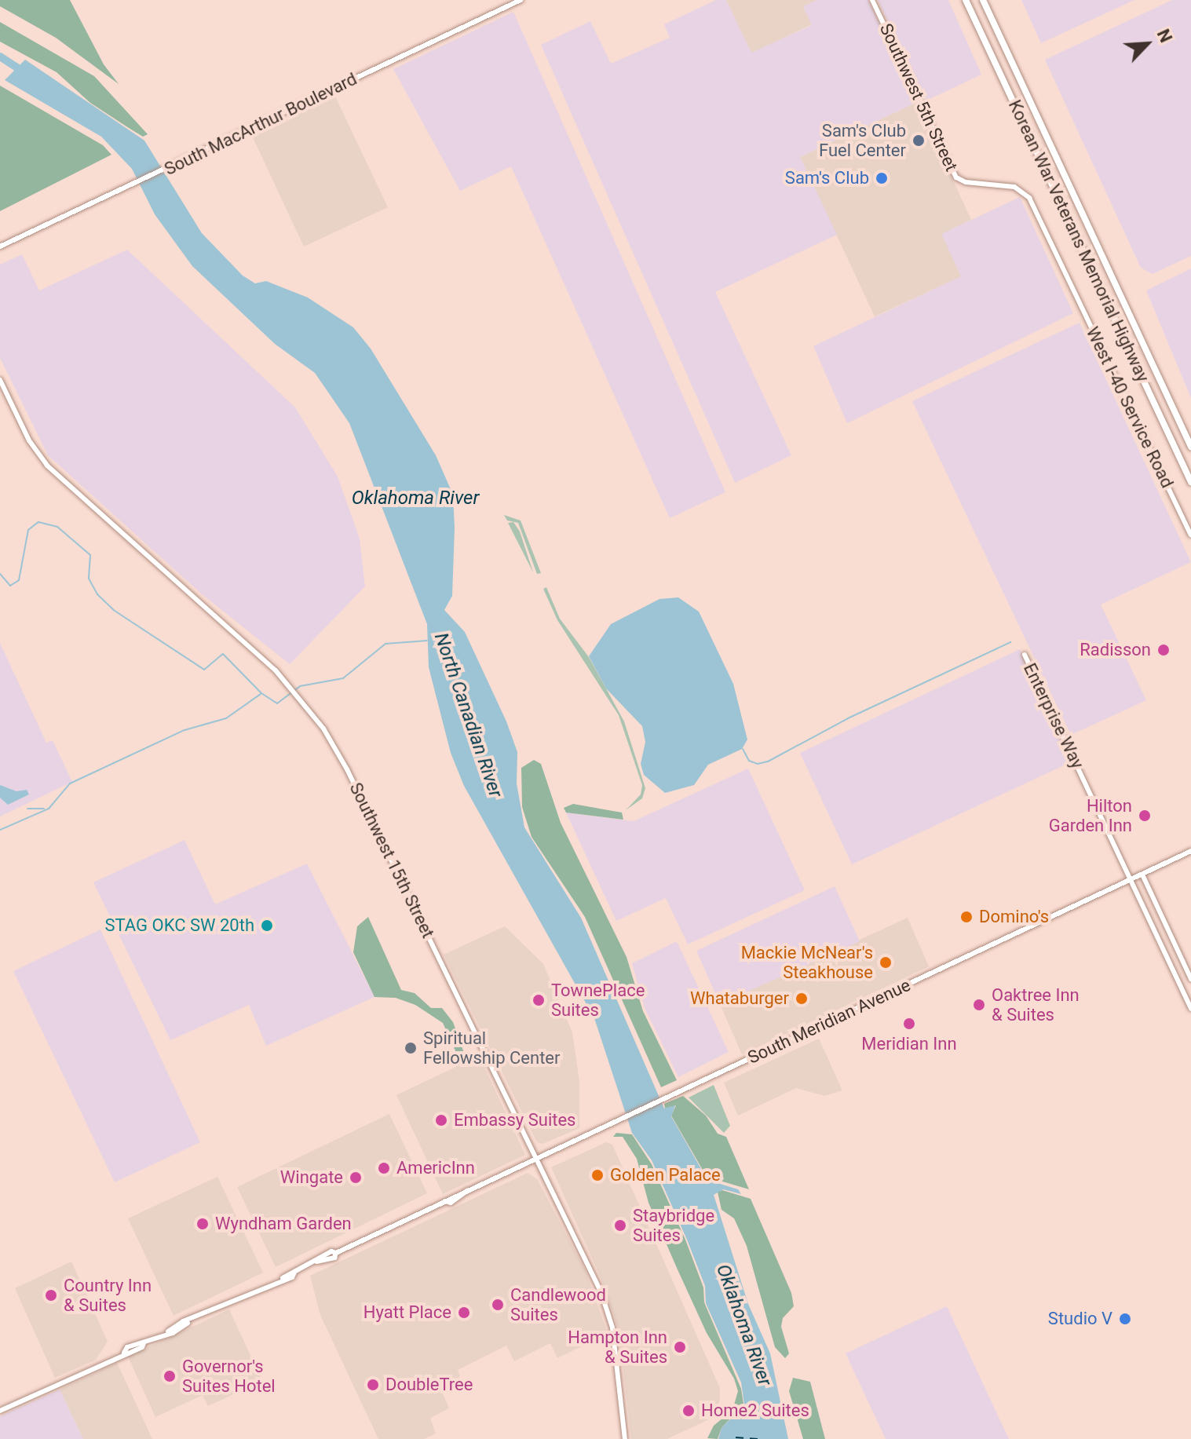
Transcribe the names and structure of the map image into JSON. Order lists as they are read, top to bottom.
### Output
{
  "streets": {
    "highway": ["Korean War Veterans Memorial Highway"],
    "main road": [
      "Southwest 5th Street",
      "South MacArthur Boulevard",
      "West I-40 Service Road",
      "Enterprise Way",
      "Southwest 15th Street",
      "South Meridian Avenue"
    ]
  },
  "crossings": [
    ["Southwest 5th Street", "West I-40 Service Road"],
    ["Enterprise Way", "South Meridian Avenue"],
    ["Southwest 15th Street", "South Meridian Avenue"]
  ],
  "water": ["Oklahoma River", "North Canadian River"],
  "places": [
    "Sam's Club Fuel Center",
    "Sam's Club",
    "Radisson",
    "Hilton Garden Inn",
    "Domino's",
    "STAG OKC SW 20th",
    "Mackie McNear's Steakhouse",
    "Whataburger",
    "TownePlace Suites",
    "Oaktree Inn & Suites",
    "Meridian Inn",
    "Spiritual Fellowship Center",
    "Embassy Suites",
    "AmericInn",
    "Golden Palace",
    "Wingate",
    "Wyndham Garden",
    "Staybridge Suites",
    "Country Inn & Suites",
    "Candlewood Suites",
    "Hyatt Place",
    "Studio V",
    "Hampton Inn & Suites",
    "Governor's Suites Hotel",
    "DoubleTree",
    "Home2 Suites"
  ],
  "north": "top right"
}
